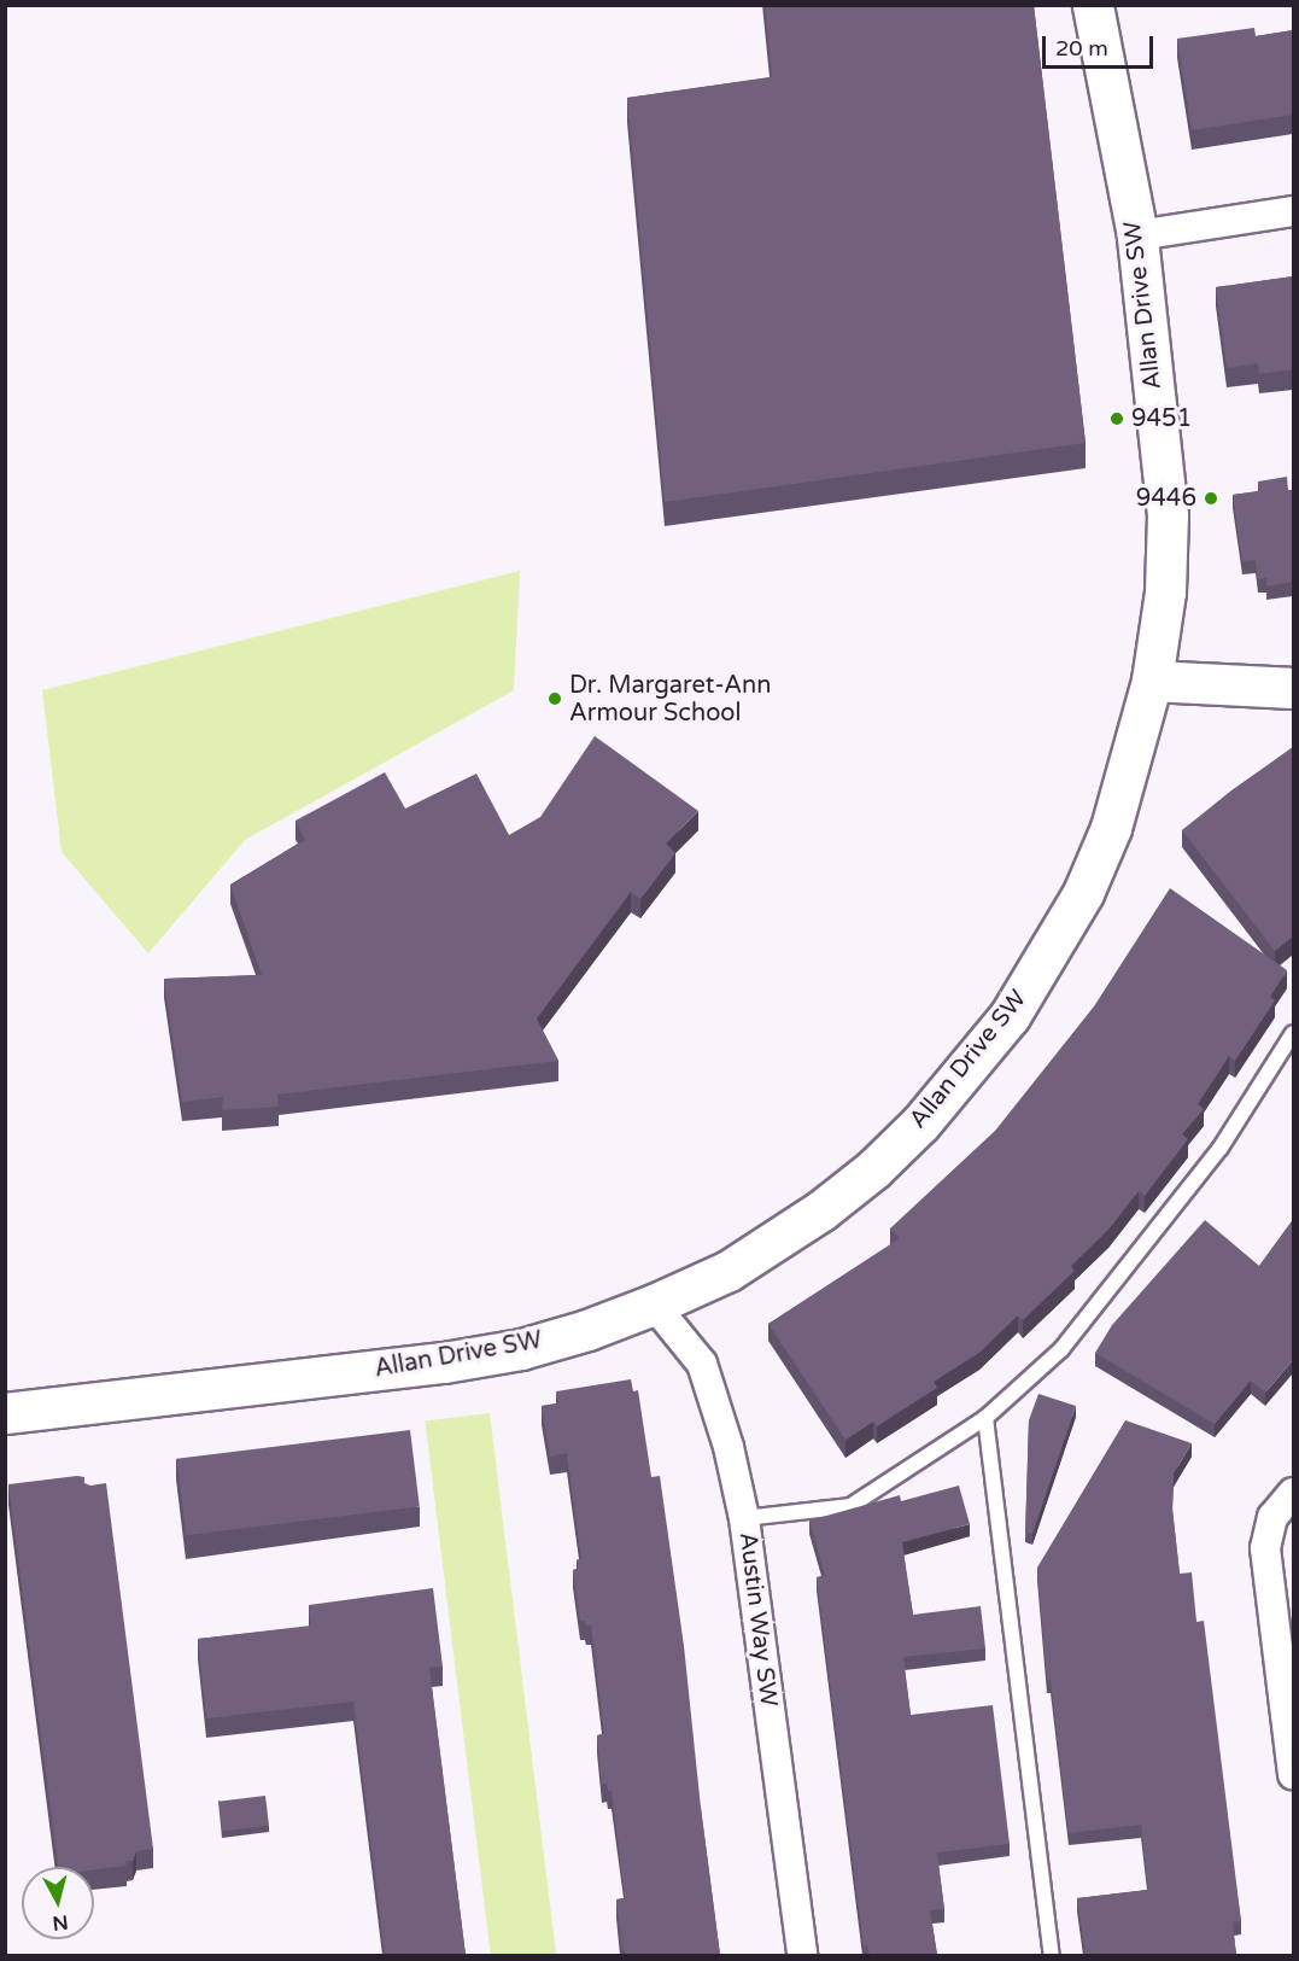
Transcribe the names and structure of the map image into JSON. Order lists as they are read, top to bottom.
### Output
{
  "streets": {
    "street": ["Allan Drive SW", "Austin Way SW"]
  },
  "crossings": [
    ["Allan Drive SW", "Austin Way SW"]
  ],
  "places": ["9451", "9446", "Dr. Margaret-Ann Armour School"],
  "scale_bar": "20 m",
  "north": "bottom"
}
